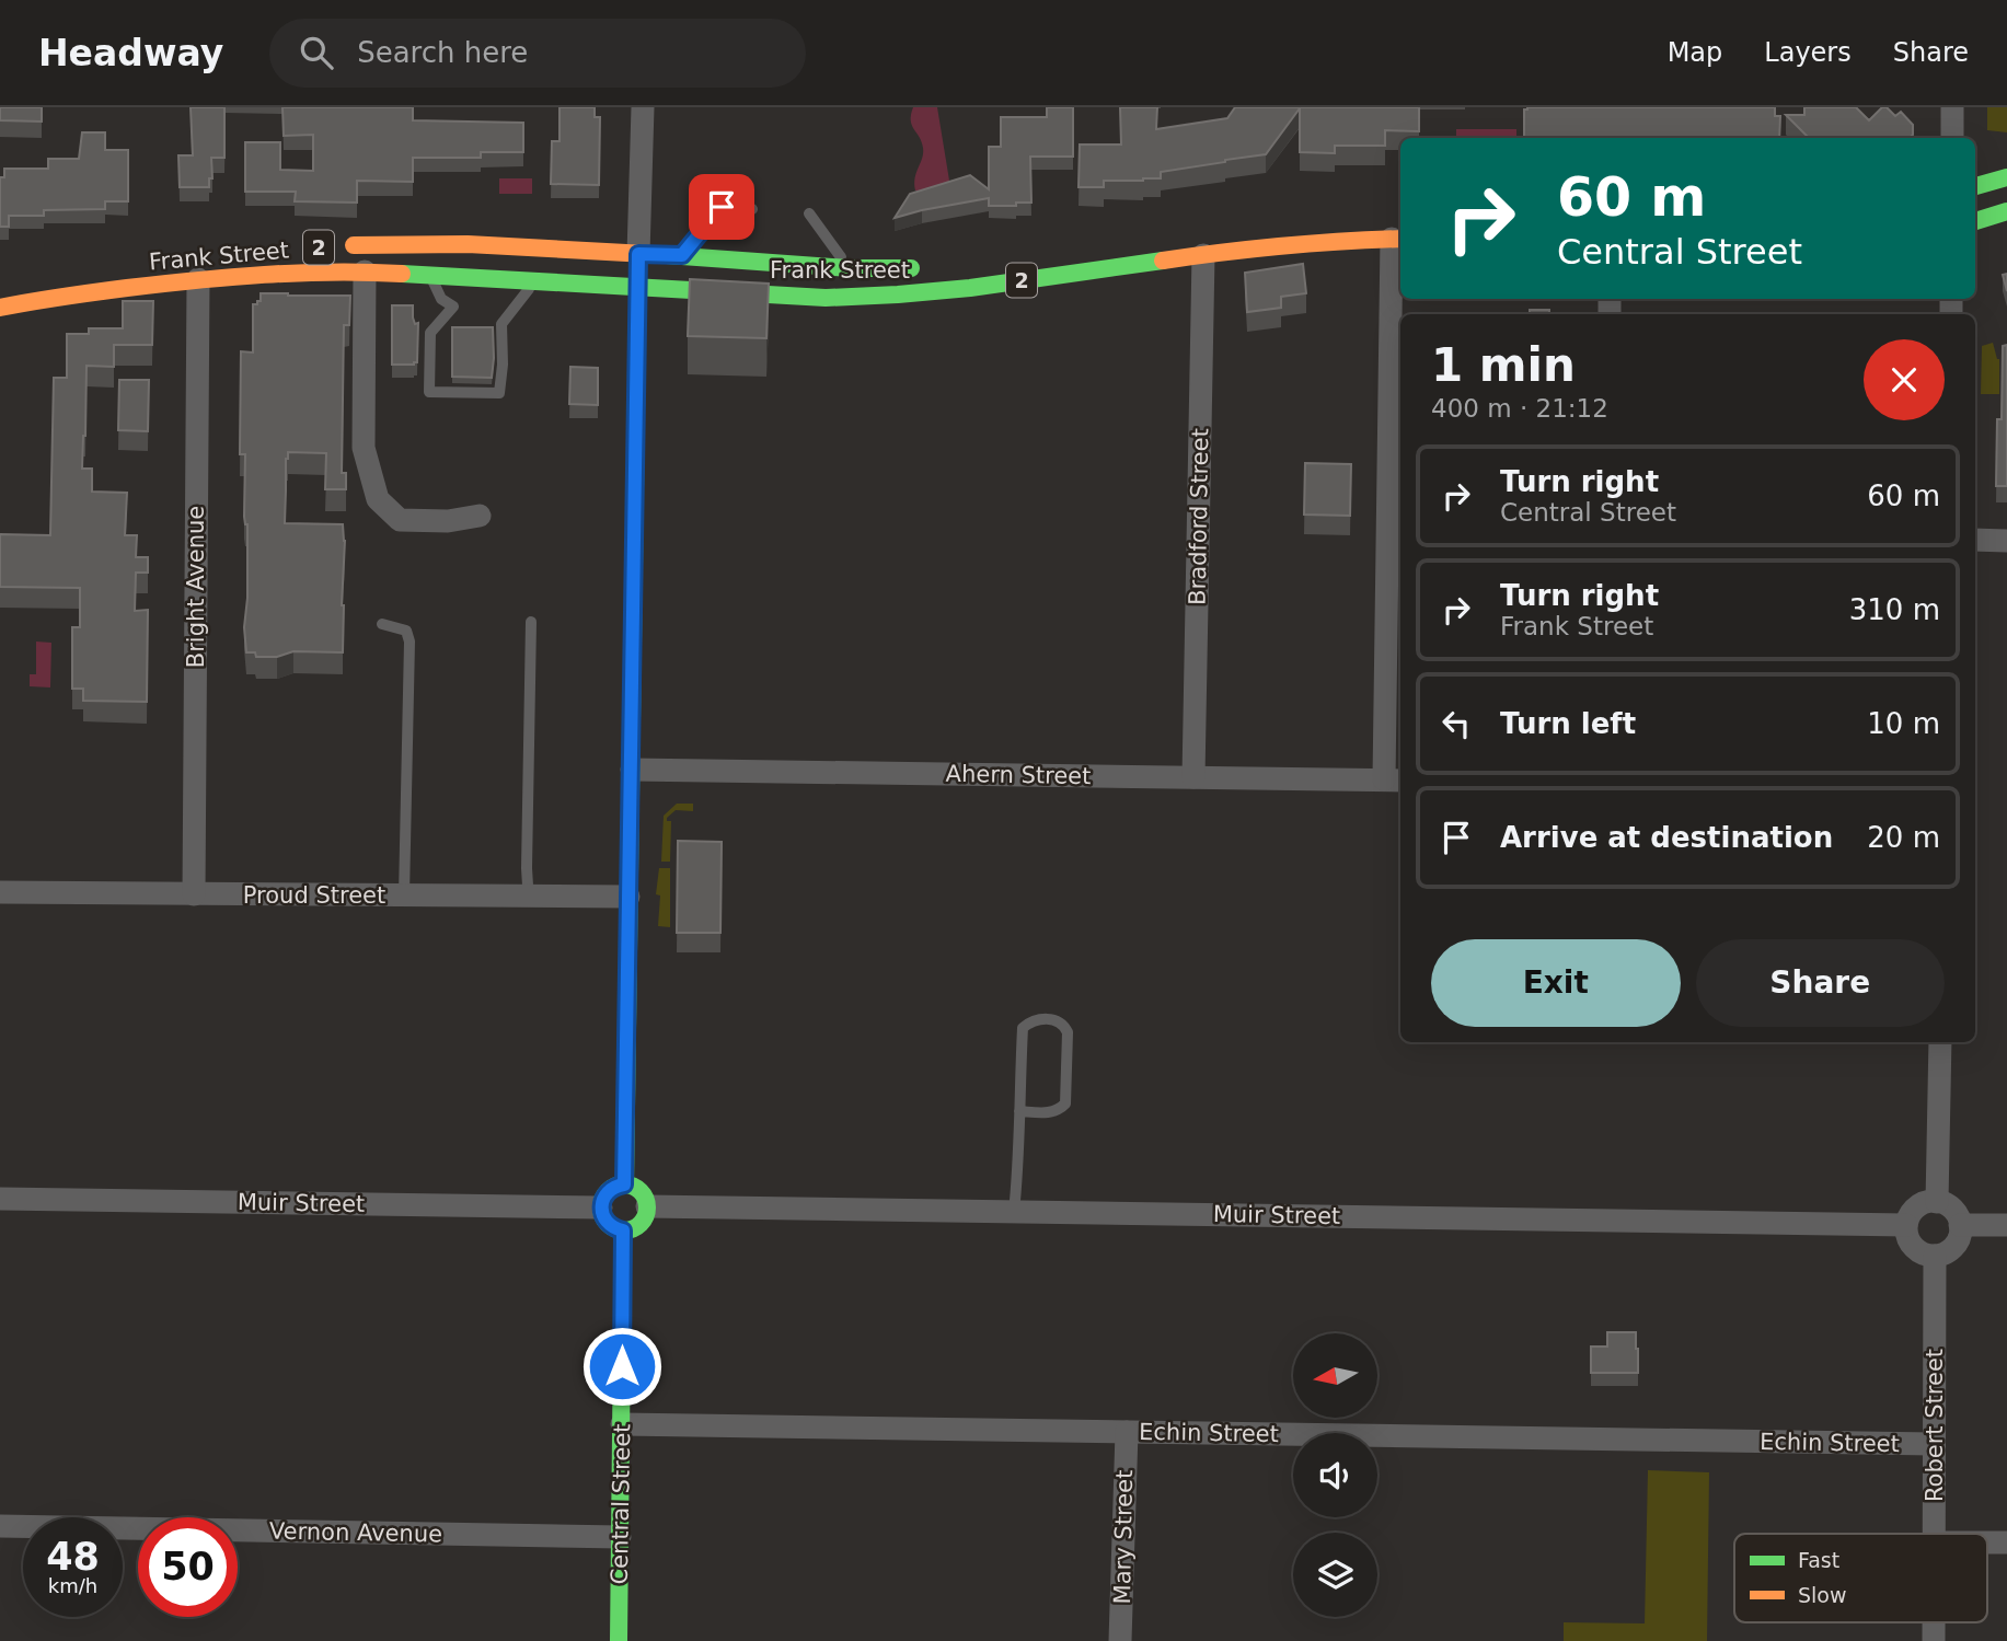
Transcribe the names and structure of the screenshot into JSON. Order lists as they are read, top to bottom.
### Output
{
  "streets": {
    "main road": ["2", "Frank Street", "Central Street"],
    "street": [
      "Bradford Street",
      "Bright Avenue",
      "Ahern Street",
      "Proud Street",
      "Muir Street",
      "Robert Street",
      "Echin Street",
      "Vernon Avenue",
      "Mary Street"
    ]
  },
  "crossings": [
    ["Frank Street", "Bradford Street"],
    ["Frank Street", "Bright Avenue"],
    ["Bradford Street", "Ahern Street"],
    ["Bright Avenue", "Proud Street"],
    ["Muir Street", "Robert Street"],
    ["Muir Street", "Central Street"],
    ["Robert Street", "Echin Street"],
    ["Echin Street", "Central Street"],
    ["Echin Street", "Mary Street"],
    ["Central Street", "Vernon Avenue"]
  ],
  "legend": ["Fast", "Slow"],
  "north": "left",
  "page": {
    "header": "Headway",
    "search": "Search here",
    "nav": ["Map", "Layers", "Share"],
    "turn": ["60 m", "Central Street"],
    "heading": ["1 min", "400 m · 21:12"],
    "list": [
      {
        "name": "Turn right",
        "note": "Central Street",
        "value": "60 m"
      },
      {
        "name": "Turn right",
        "note": "Frank Street",
        "value": "310 m"
      },
      {
        "name": "Turn left",
        "value": "10 m"
      },
      {
        "name": "Arrive at destination",
        "value": "20 m"
      }
    ],
    "buttons": ["Exit", "Share"],
    "speed": "48 km/h",
    "limit": "50"
  }
}
